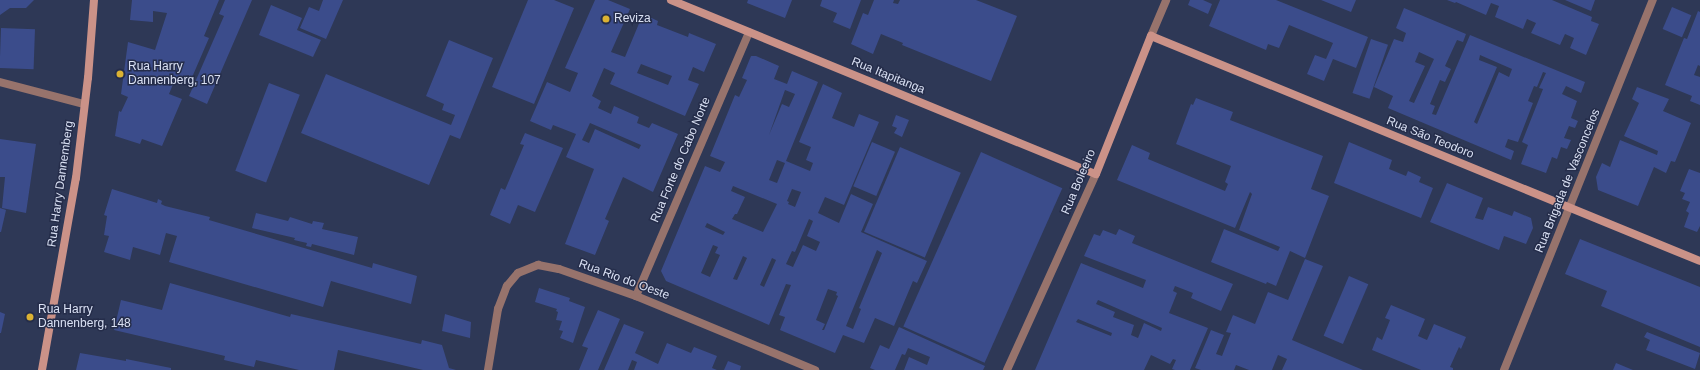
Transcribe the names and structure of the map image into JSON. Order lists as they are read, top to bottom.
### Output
{
  "streets": {
    "main road": [
      "Rua Itapitanga",
      "Rua São Teodoro",
      "Rua Boleeiro",
      "Rua Harry Dannemberg"
    ],
    "street": ["Rua Forte do Cabo Norte", "Rua Brigada de Vasconcelos", "Rua Rio do Oeste"]
  },
  "crossings": [
    ["Rua Itapitanga", "Rua Forte do Cabo Norte"],
    ["Rua Itapitanga", "Rua Boleeiro"],
    ["Rua São Teodoro", "Rua Brigada de Vasconcelos"],
    ["Rua São Teodoro", "Rua Boleeiro"],
    ["Rua Forte do Cabo Norte", "Rua Rio do Oeste"]
  ],
  "places": ["Reviza", "Rua Harry Dannenberg, 107", "Rua Harry Dannenberg, 148"]
}
